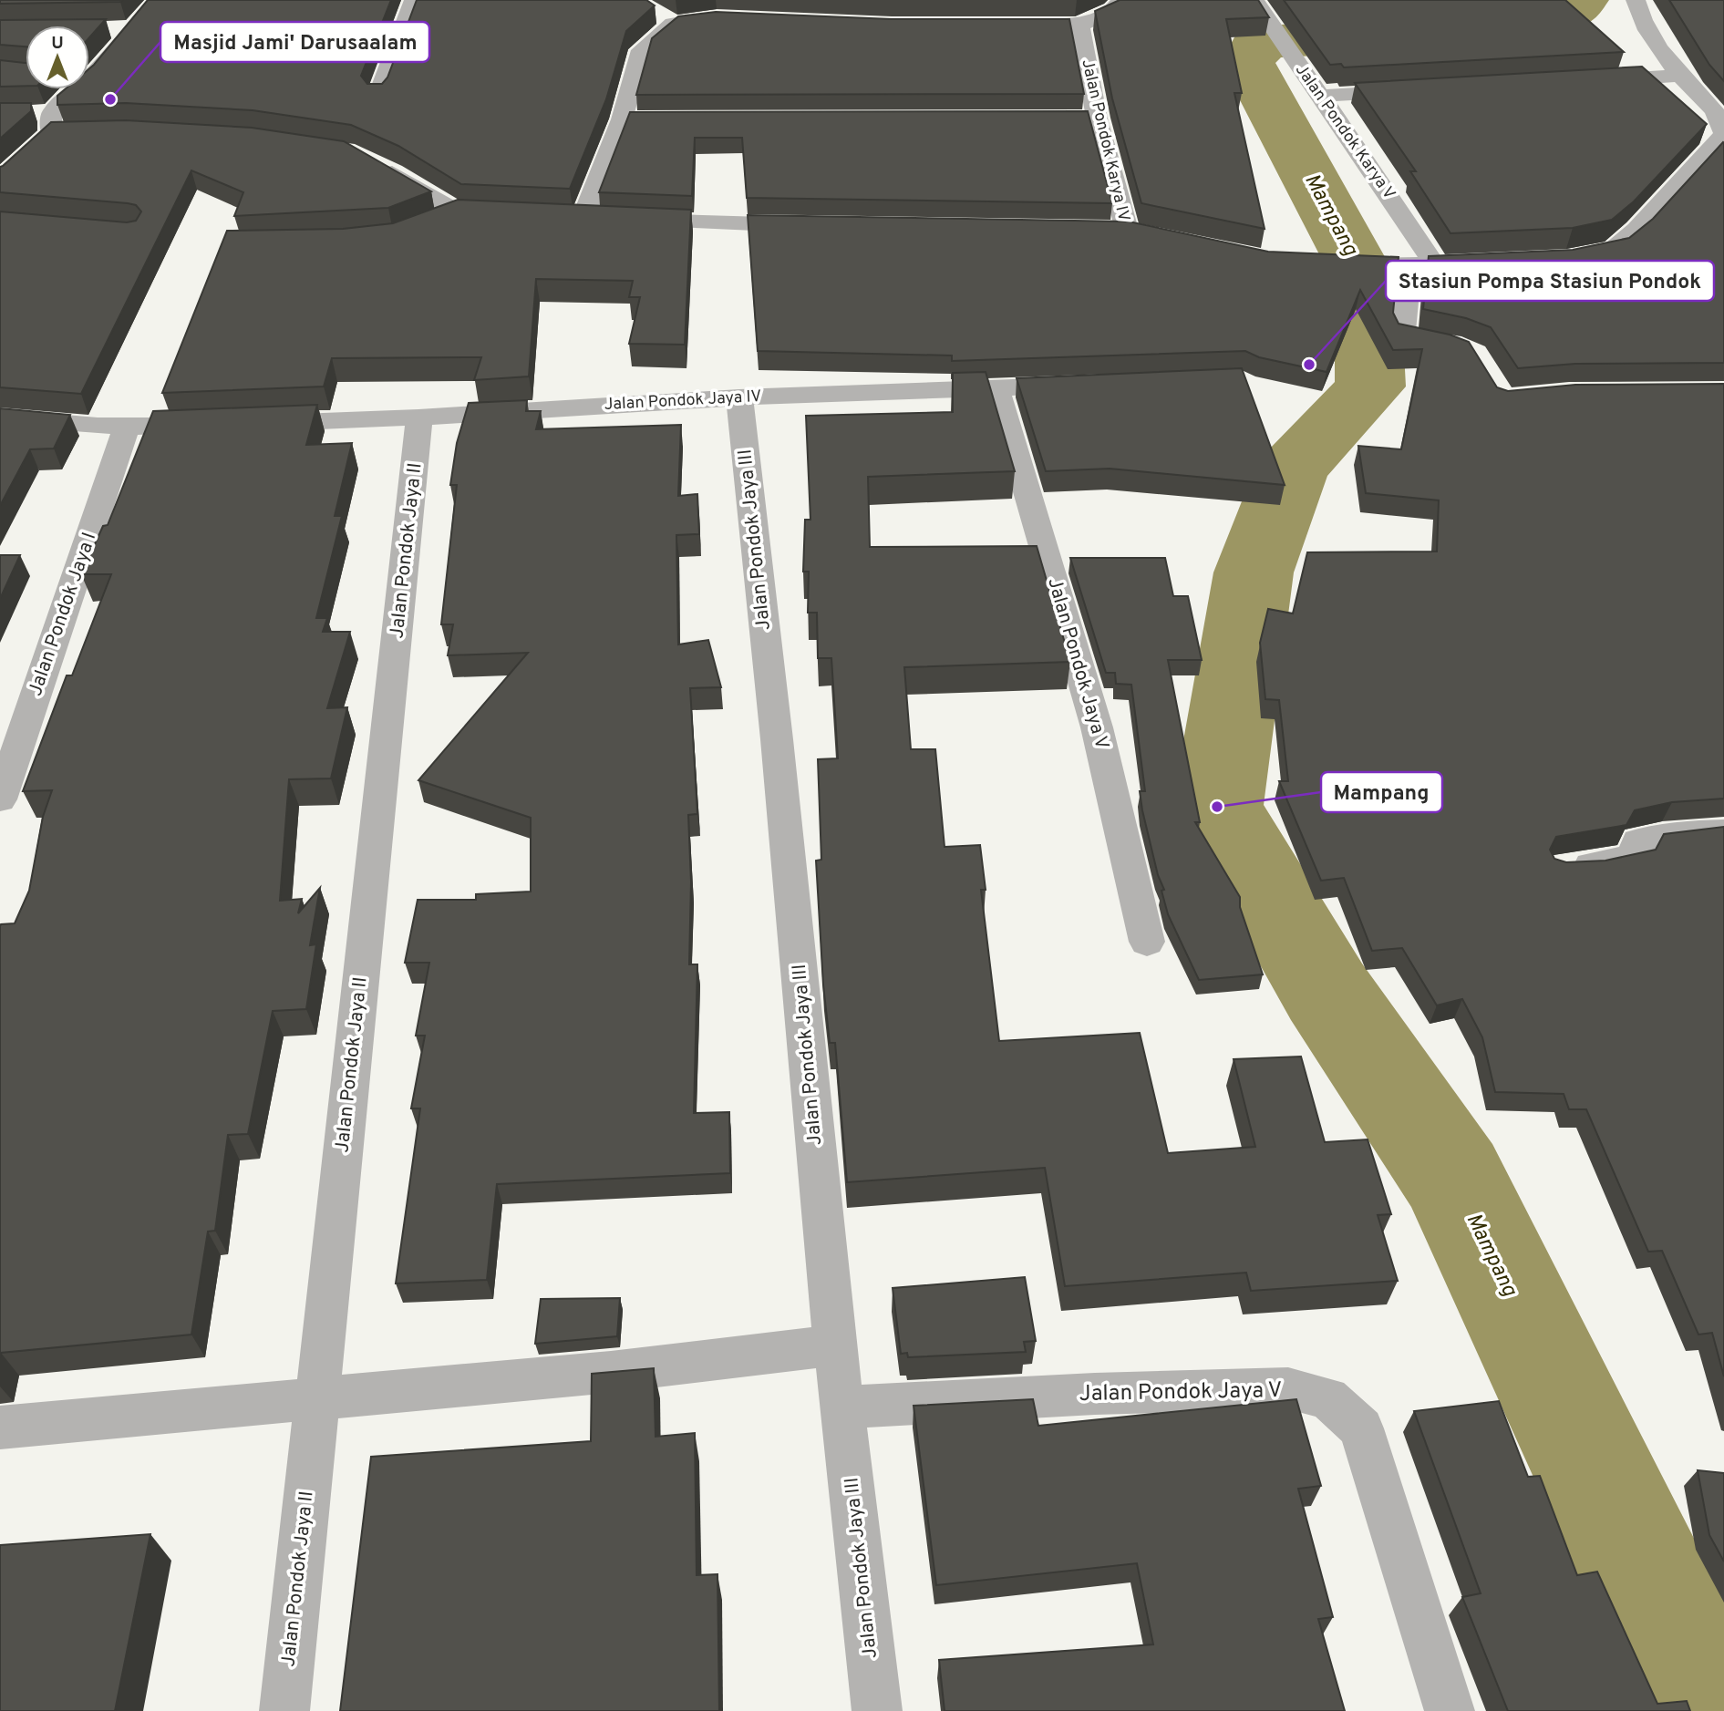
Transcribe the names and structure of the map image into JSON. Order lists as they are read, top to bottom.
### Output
{
  "streets": {
    "street": [
      "Jalan Pondok Karya V",
      "Jalan Pondok Karya IV",
      "Jalan Pondok Jaya IV",
      "Jalan Pondok Jaya III",
      "Jalan Pondok Jaya II",
      "Jalan Pondok Jaya I",
      "Jalan Pondok Jaya V"
    ]
  },
  "crossings": [
    ["Jalan Pondok Jaya IV", "Jalan Pondok Jaya III"],
    ["Jalan Pondok Jaya IV", "Jalan Pondok Jaya II"],
    ["Jalan Pondok Jaya IV", "Jalan Pondok Jaya I"],
    ["Jalan Pondok Jaya IV", "Jalan Pondok Jaya V"],
    ["Jalan Pondok Jaya III", "Jalan Pondok Jaya V"]
  ],
  "water": ["Mampang"],
  "places": ["Masjid Jami' Darusaalam", "Stasiun Pompa Stasiun Pondok", "Mampang"],
  "north": "top"
}
